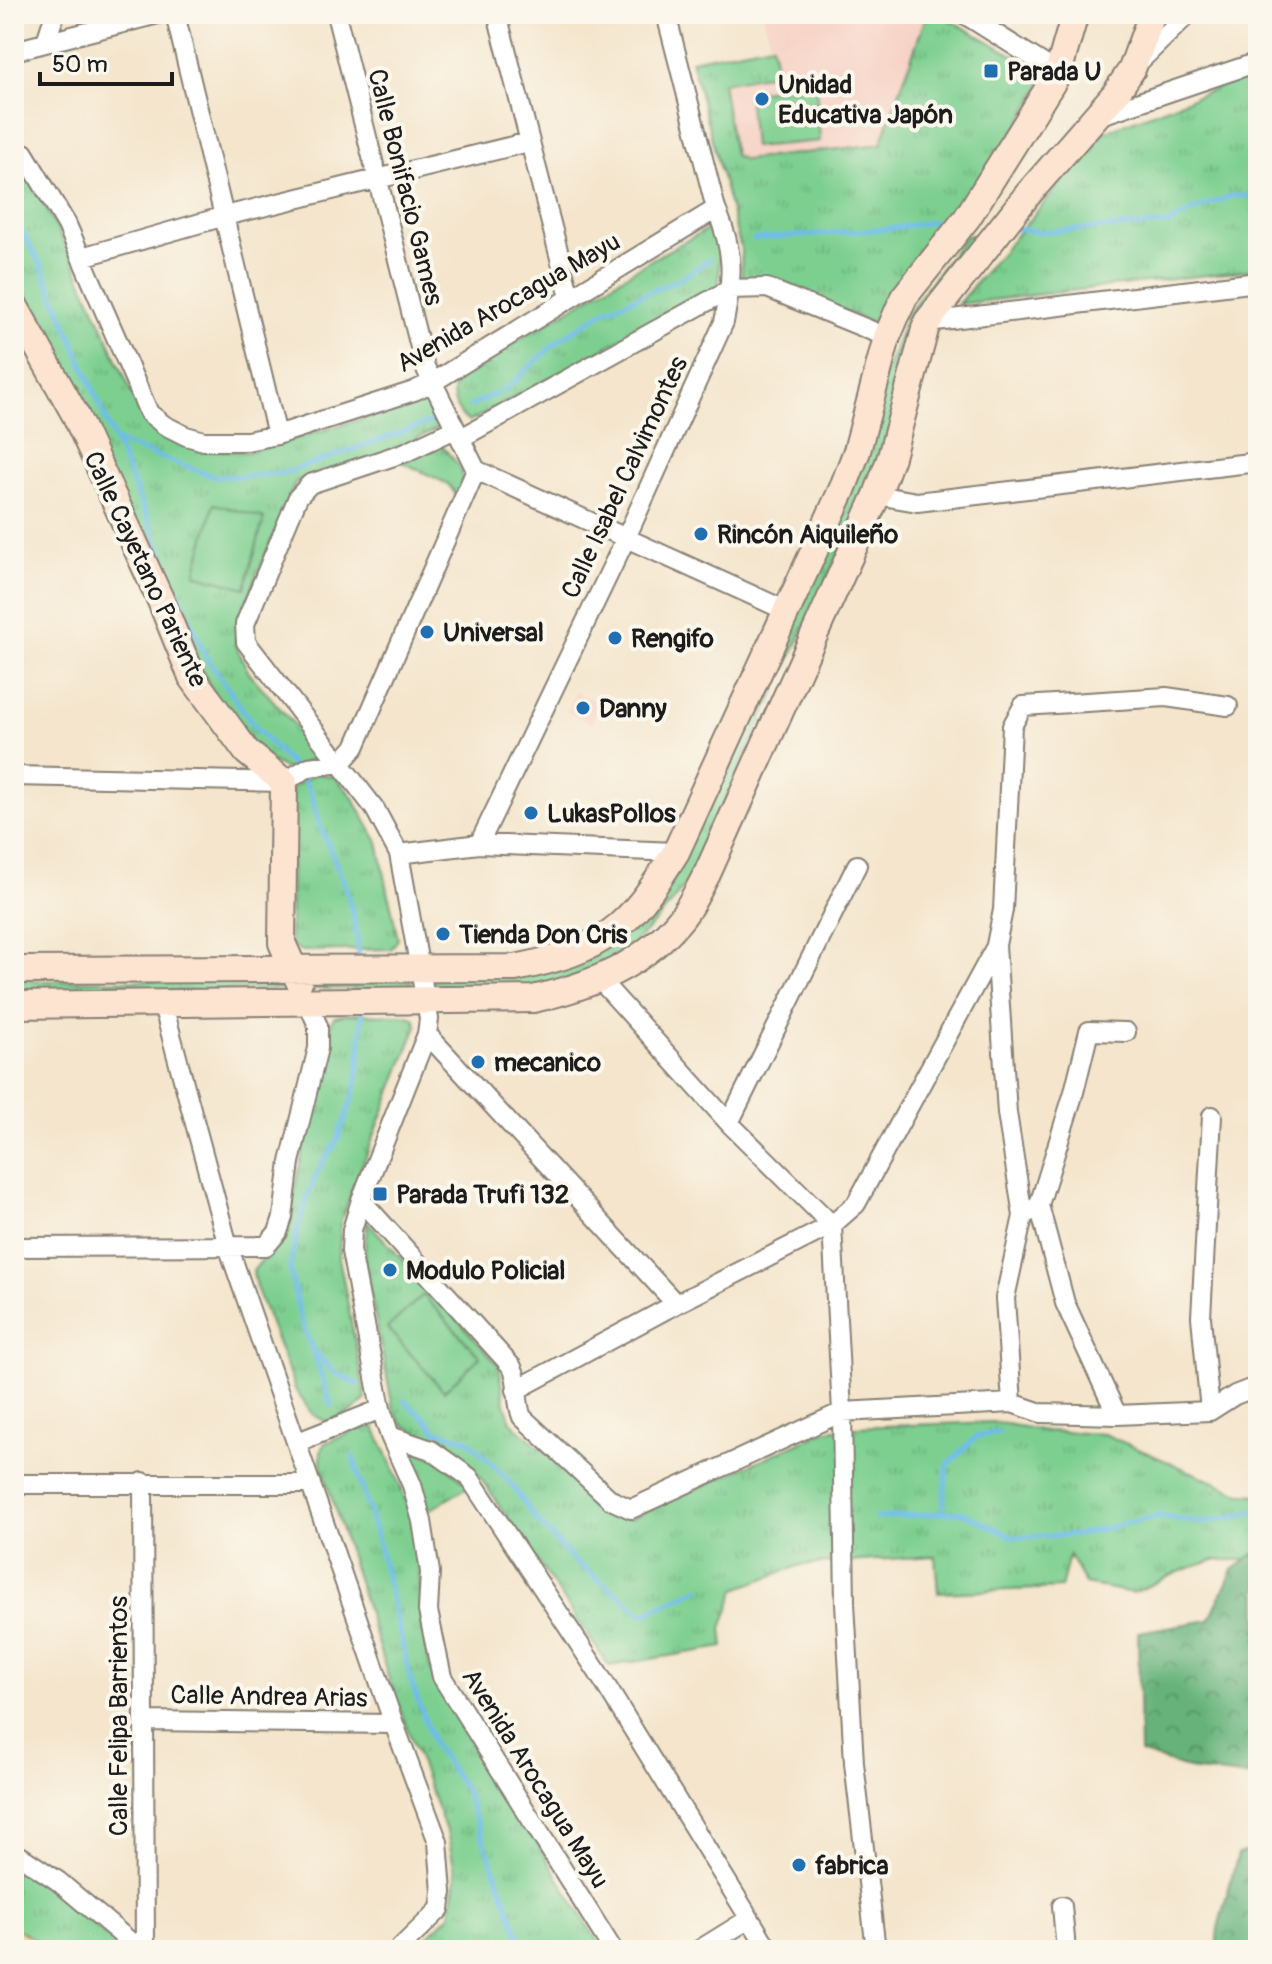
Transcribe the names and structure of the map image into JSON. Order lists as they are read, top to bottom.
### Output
{
  "streets": {
    "street": [
      "Calle Bonifacio Games",
      "Avenida Arocagua Mayu",
      "Calle Isabel Calvimontes",
      "Calle Cayetano Pariente",
      "Calle Andrea Arias",
      "Calle Felipa Barrientos"
    ]
  },
  "crossings": [
    ["Calle Bonifacio Games", "Avenida Arocagua Mayu"],
    ["Avenida Arocagua Mayu", "Calle Isabel Calvimontes"],
    ["Calle Andrea Arias", "Calle Felipa Barrientos"]
  ],
  "places": {
    "transit": ["Parada U", "Parada Trufi 132"],
    "other": [
      "Unidad Educativa Japón",
      "Rincón Aiquileño",
      "Universal",
      "Rengifo",
      "Danny",
      "LukasPollos",
      "Tienda Don Cris",
      "mecanico",
      "Modulo Policial",
      "fabrica"
    ]
  },
  "scale_bar": "50 m"
}
